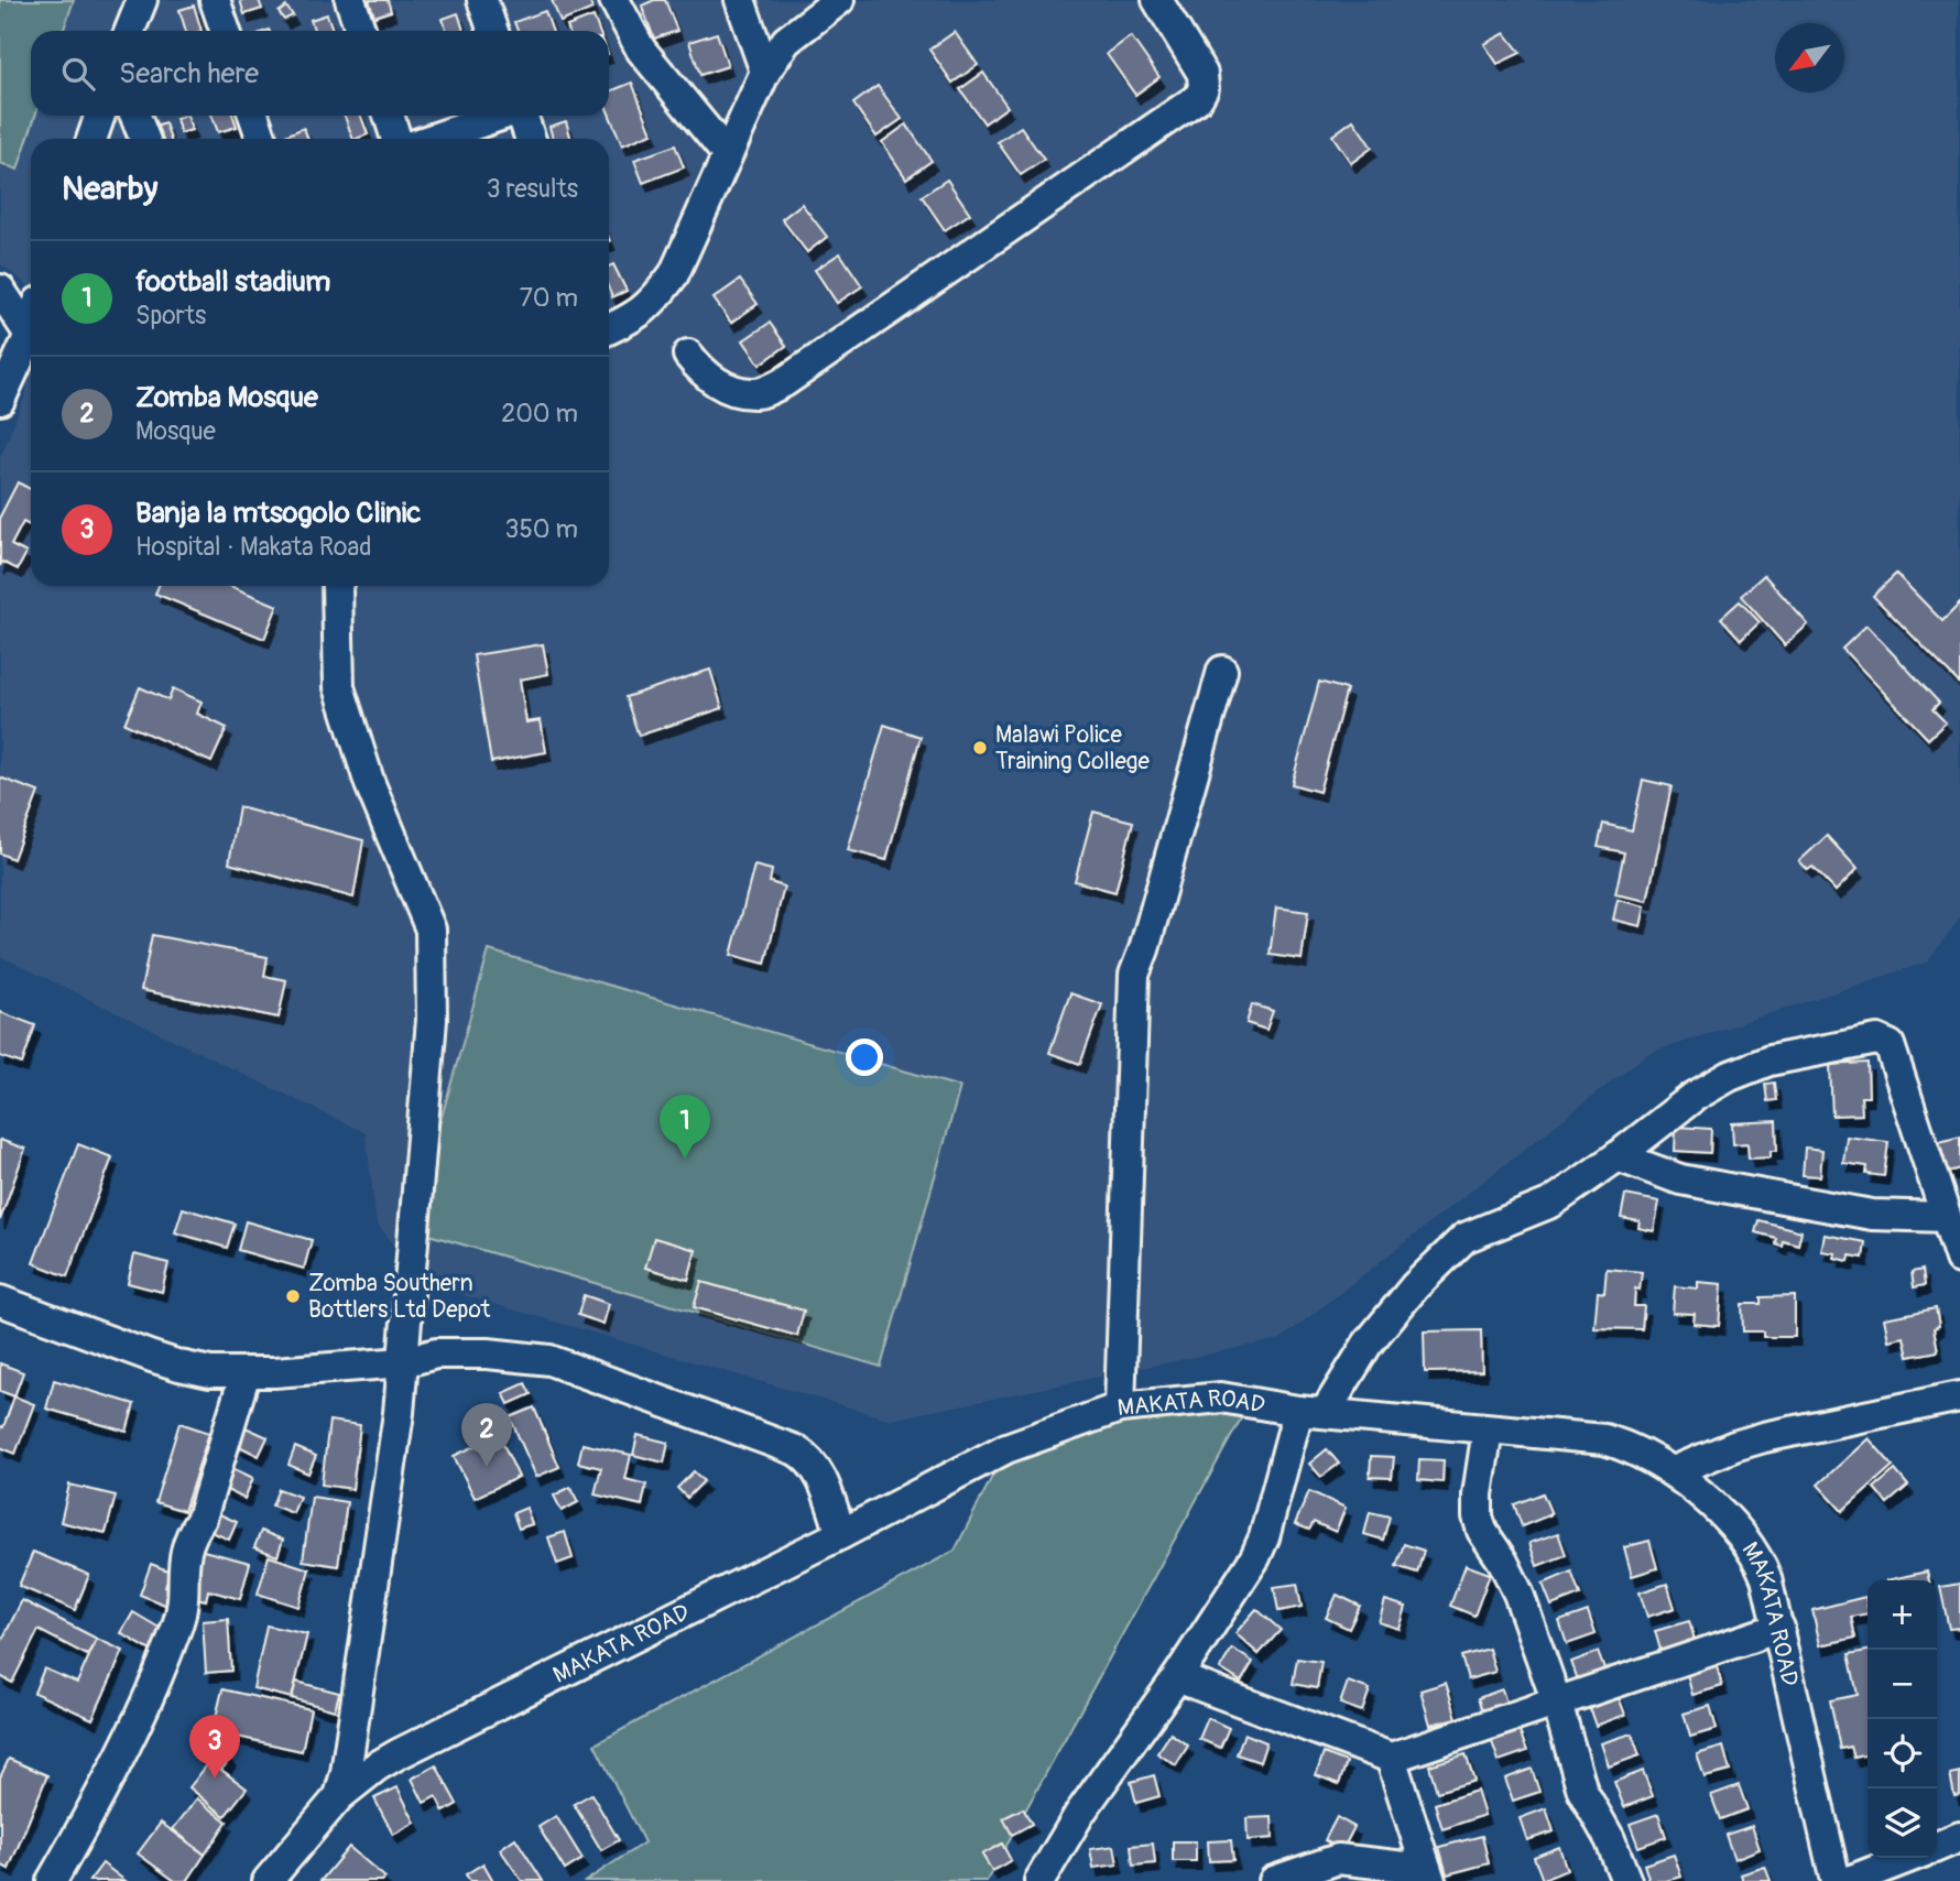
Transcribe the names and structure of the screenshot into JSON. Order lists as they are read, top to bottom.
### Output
{
  "streets": {
    "street": ["MAKATA ROAD"]
  },
  "places": ["Malawi Police Training College", "Zomba Southern Bottlers Ltd Depot"],
  "north": "bottom left",
  "page": {
    "search": "Search here",
    "heading": ["Nearby", "3 results"],
    "list": [
      {
        "mark": "1",
        "name": "football stadium",
        "note": "Sports",
        "value": "70 m"
      },
      {
        "mark": "2",
        "name": "Zomba Mosque",
        "note": "Mosque",
        "value": "200 m"
      },
      {
        "mark": "3",
        "name": "Banja la mtsogolo Clinic",
        "note": "Hospital · Makata Road",
        "value": "350 m"
      }
    ],
    "pins": ["1", "2", "3"],
    "map_buttons": ["+", "−"]
  }
}
